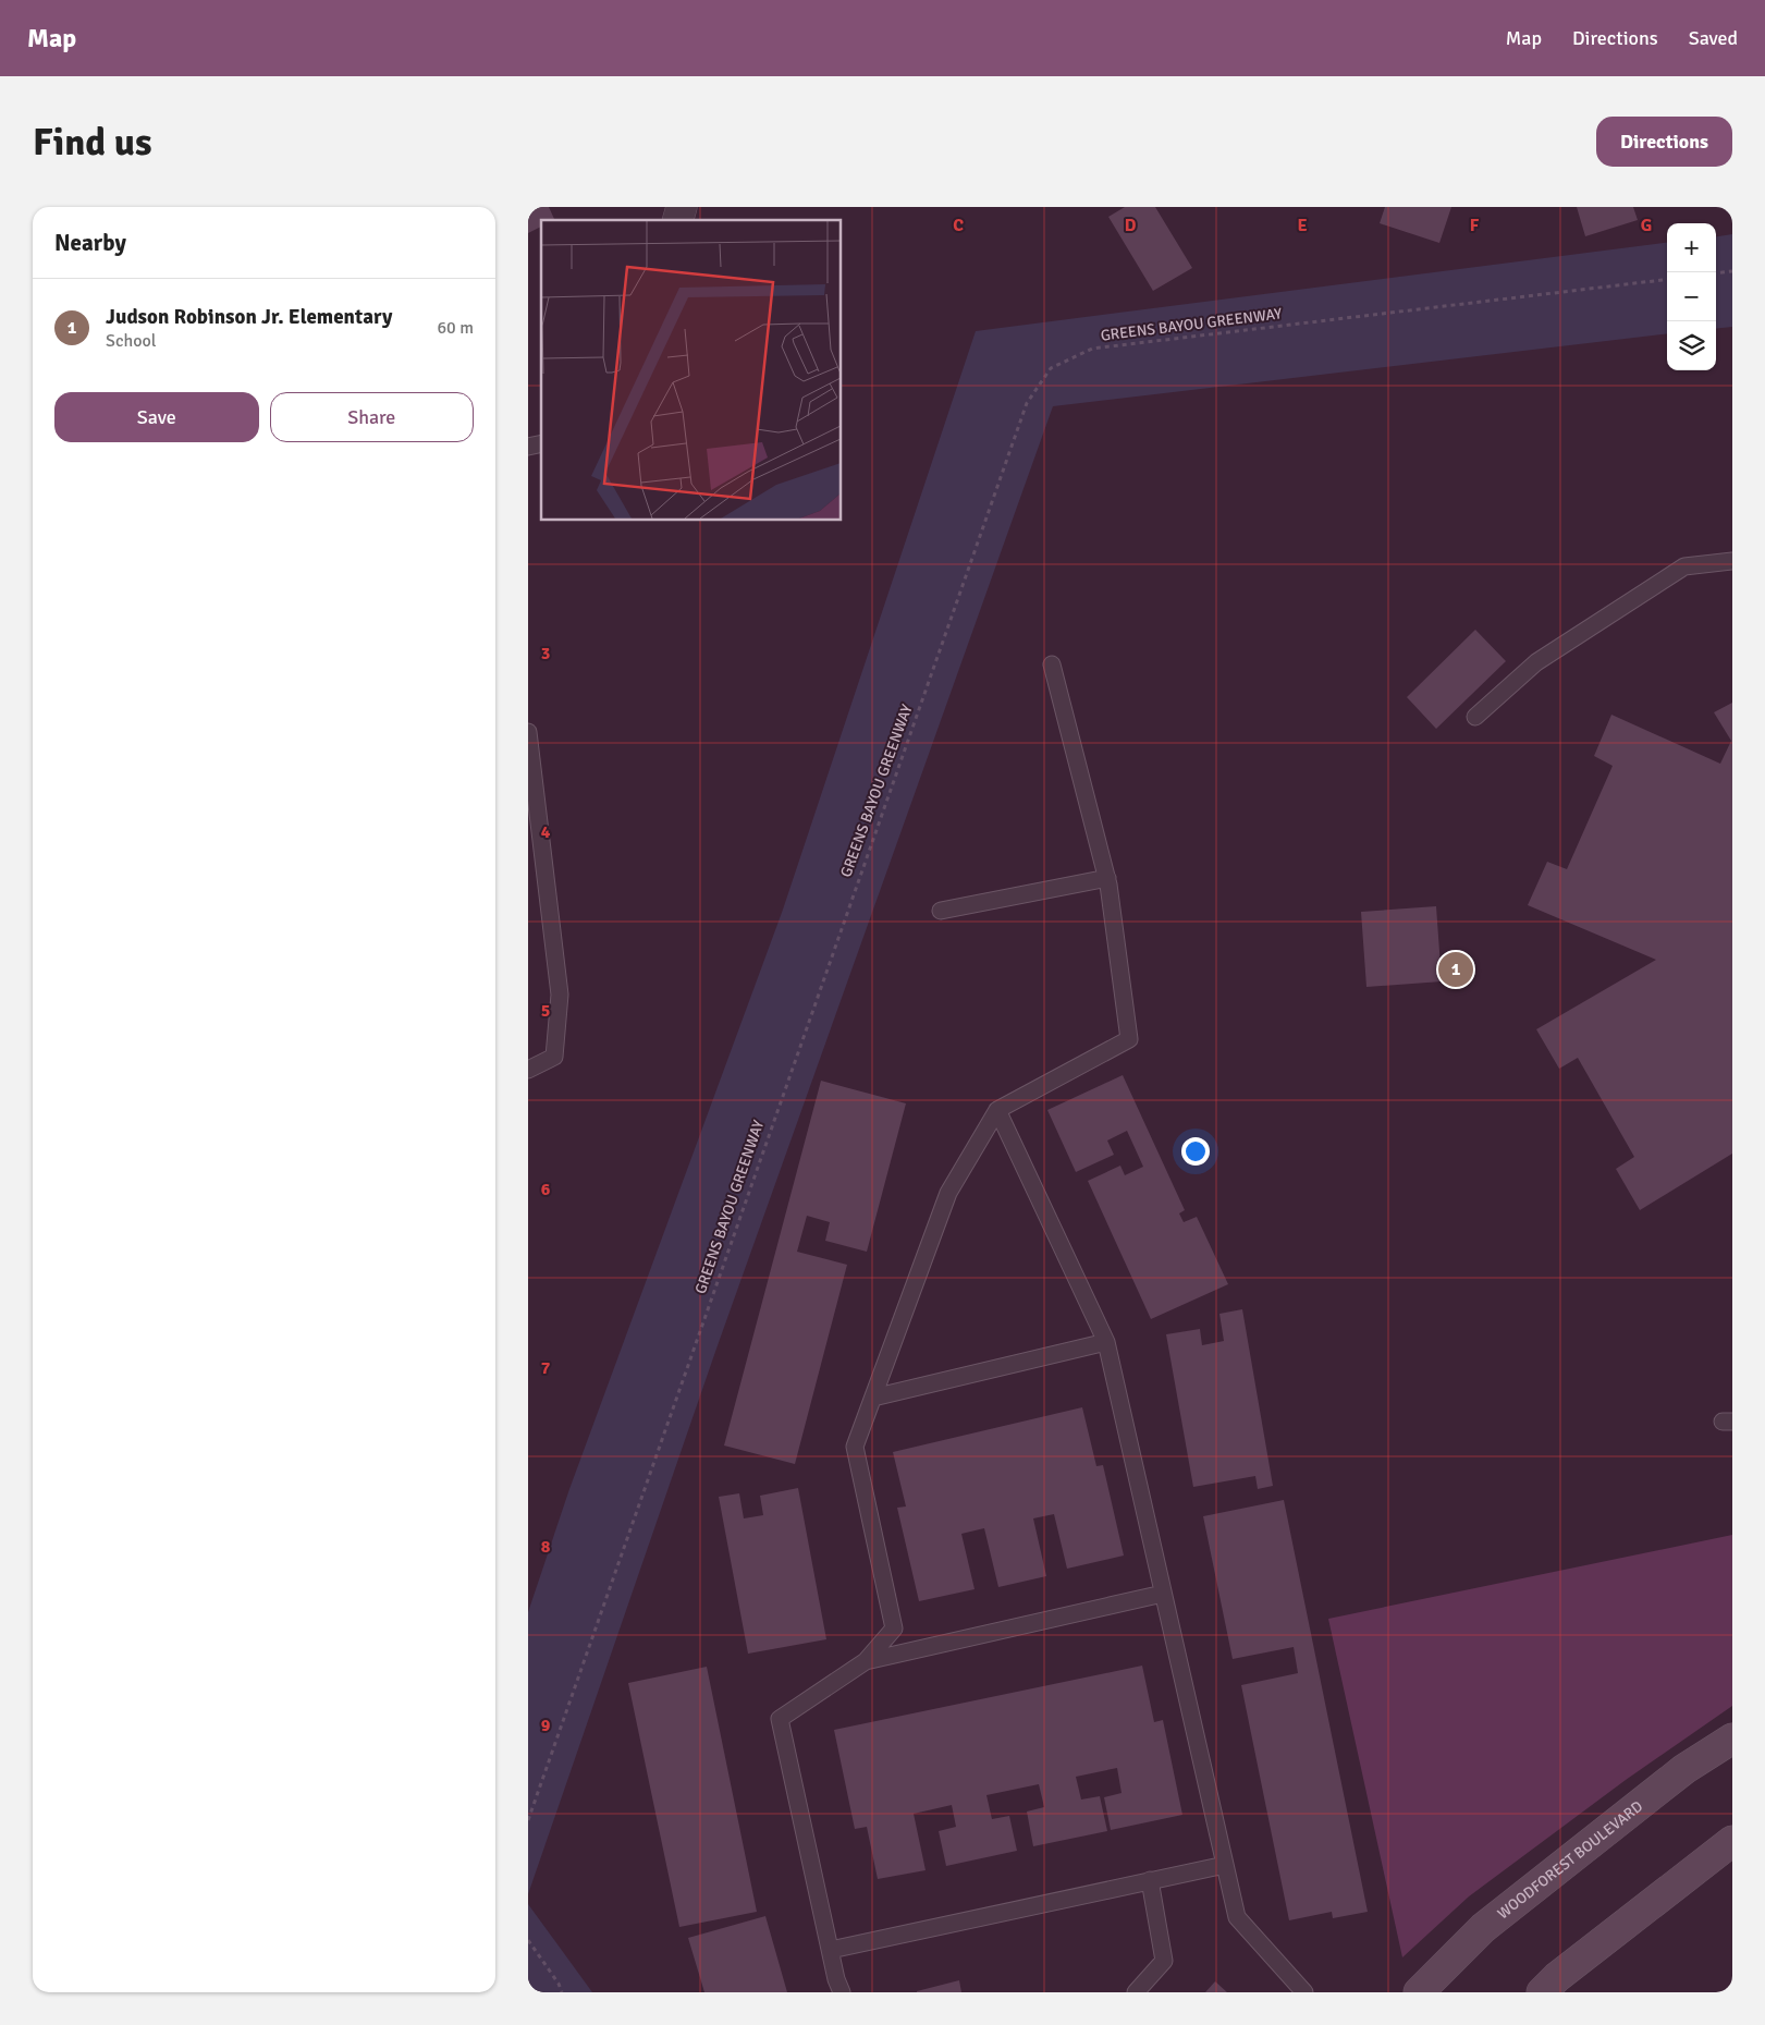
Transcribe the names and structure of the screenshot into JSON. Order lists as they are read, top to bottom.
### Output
{
  "streets": {
    "main road": ["WOODFOREST BOULEVARD"],
    "path": ["GREENS BAYOU GREENWAY"]
  },
  "page": {
    "header": "Map",
    "nav": ["Map", "Directions", "Saved"],
    "buttons": [
      "Directions",
      ["Save", "Share"]
    ],
    "title": "Find us",
    "heading": "Nearby",
    "map_buttons": ["+", "−"],
    "list": [
      {
        "mark": "1",
        "name": "Judson Robinson Jr. Elementary",
        "note": "School",
        "value": "60 m"
      }
    ],
    "pins": "1"
  },
  "grid": {
    "columns": [
      "C",
      "D",
      "E",
      "F",
      "G"
    ],
    "rows": [
      "3",
      "4",
      "5",
      "6",
      "7",
      "8",
      "9"
    ]
  }
}
